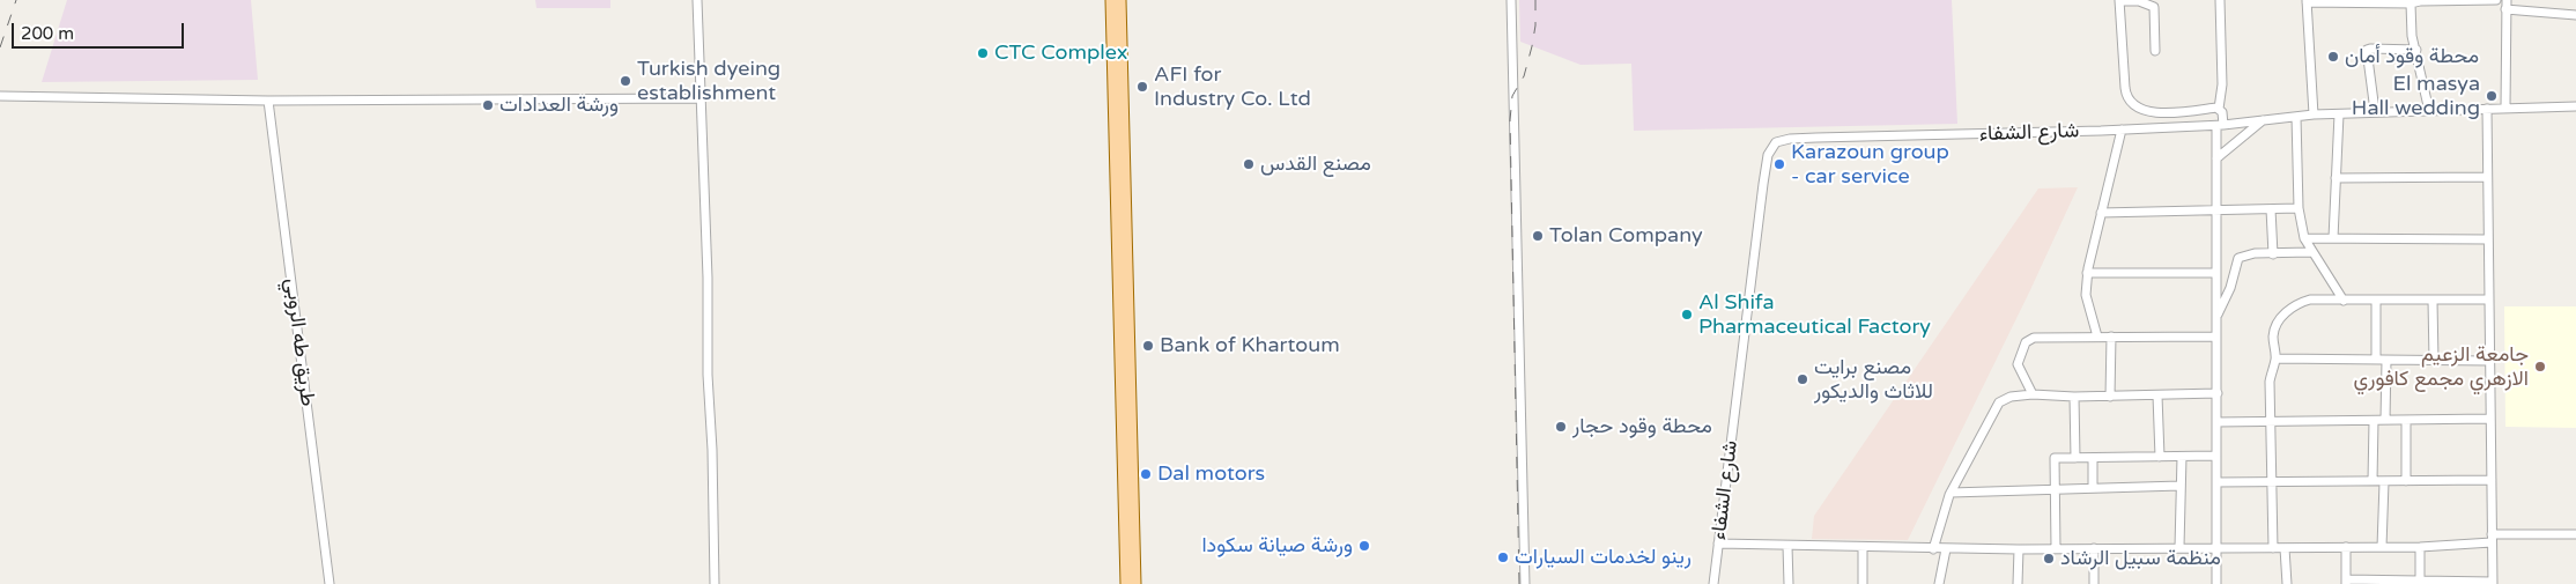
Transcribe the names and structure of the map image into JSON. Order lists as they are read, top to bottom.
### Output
{
  "streets": {
    "street": ["شارع الشفاء", "طريق طه الروبي"]
  },
  "places": [
    "CTC Complex",
    "محطة وقود أمان",
    "Turkish dyeing establishment",
    "AFI for Industry Co. Ltd",
    "El masya Hall wedding",
    "ورشة العدادات",
    "مصنع القدس",
    "Karazoun group - car service",
    "Tolan Company",
    "Al Shifa Pharmaceutical Factory",
    "Bank of Khartoum",
    "جامعة الزعيم الازهري مجمع كافوري",
    "مصنع برايت للاثاث والديكور",
    "محطة وقود حجار",
    "Dal motors",
    "ورشة صيانة سكودا",
    "رينو لخدمات السيارات",
    "منظمة سبيل الرشاد"
  ],
  "scale_bar": "200 m"
}
